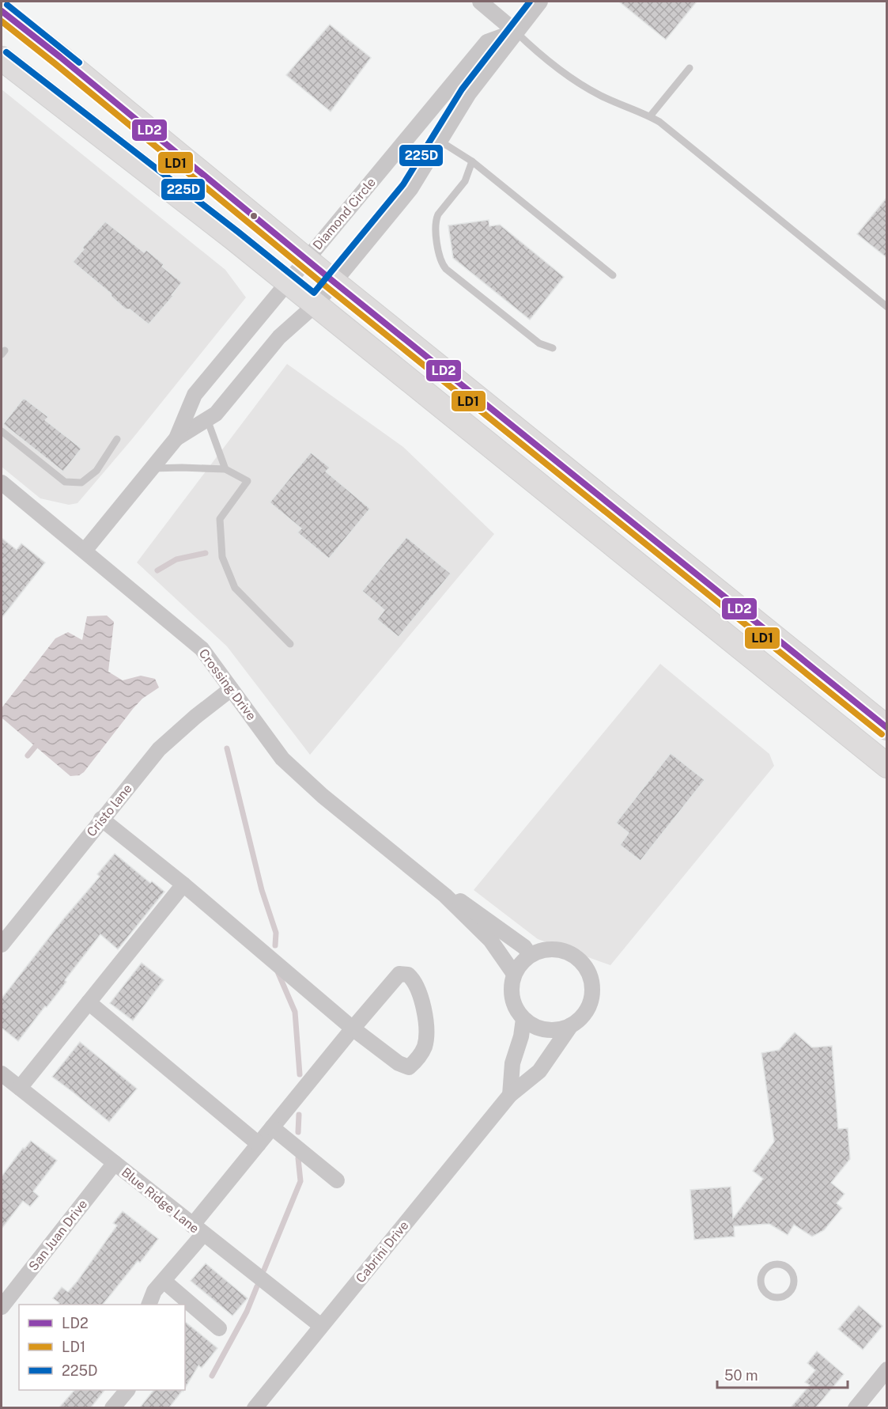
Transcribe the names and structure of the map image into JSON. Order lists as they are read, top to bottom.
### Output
{
  "streets": {
    "street": [
      "Diamond Circle",
      "Crossing Drive",
      "Cristo lane",
      "Blue Ridge Lane",
      "San Juan Drive",
      "Cabrini Drive"
    ]
  },
  "crossings": [
    ["Diamond Circle", "Crossing Drive"],
    ["Crossing Drive", "Cristo lane"],
    ["Crossing Drive", "Cabrini Drive"],
    ["Blue Ridge Lane", "San Juan Drive"],
    ["Blue Ridge Lane", "Cabrini Drive"]
  ],
  "lines": ["transit line 225D", "transit line LD2", "transit line LD1"],
  "legend": ["LD2", "LD1", "225D"],
  "scale_bar": "50 m"
}
